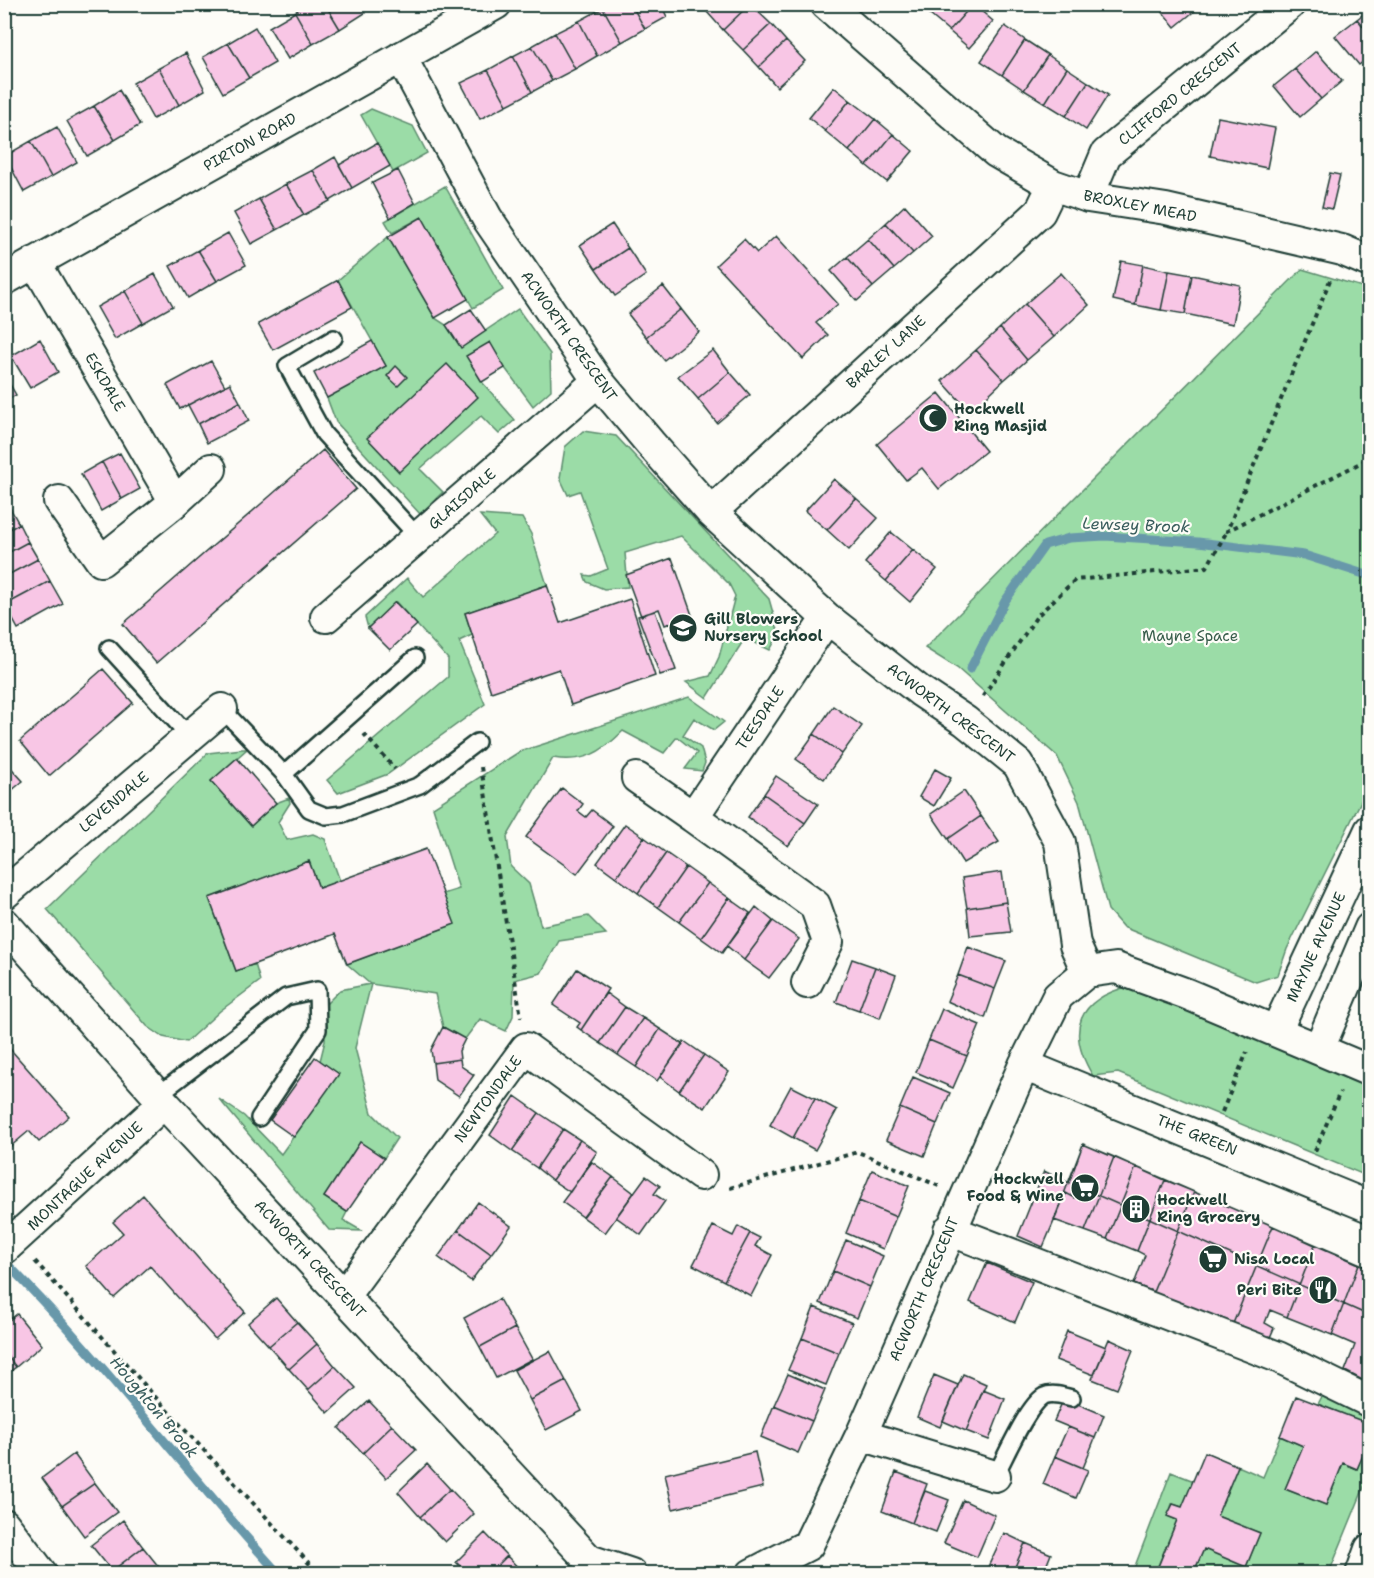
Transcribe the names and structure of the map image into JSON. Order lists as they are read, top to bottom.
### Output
{
  "streets": {
    "street": [
      "CLIFFORD CRESCENT",
      "PIRTON ROAD",
      "BROXLEY MEAD",
      "ACWORTH CRESCENT",
      "BARLEY LANE",
      "ESKDALE",
      "GLAISDALE",
      "TEESDALE",
      "LEVENDALE",
      "MAYNE AVENUE",
      "NEWTONDALE",
      "THE GREEN",
      "MONTAGUE AVENUE"
    ]
  },
  "crossings": [
    ["CLIFFORD CRESCENT", "BROXLEY MEAD"],
    ["PIRTON ROAD", "ACWORTH CRESCENT"],
    ["PIRTON ROAD", "ESKDALE"],
    ["BROXLEY MEAD", "BARLEY LANE"],
    ["ACWORTH CRESCENT", "BARLEY LANE"],
    ["ACWORTH CRESCENT", "GLAISDALE"],
    ["ACWORTH CRESCENT", "TEESDALE"],
    ["ACWORTH CRESCENT", "NEWTONDALE"],
    ["ACWORTH CRESCENT", "THE GREEN"],
    ["ACWORTH CRESCENT", "MONTAGUE AVENUE"]
  ],
  "water": ["Lewsey Brook", "Houghton Brook"],
  "parks": ["Mayne Space"],
  "places": {
    "mosque": ["Hockwell Ring Masjid"],
    "school or university": ["Gill Blowers Nursery School"],
    "supermarket": ["Hockwell Food & Wine", "Nisa Local"],
    "building": ["Hockwell Ring Grocery"],
    "restaurant": ["Peri Bite"]
  }
}
